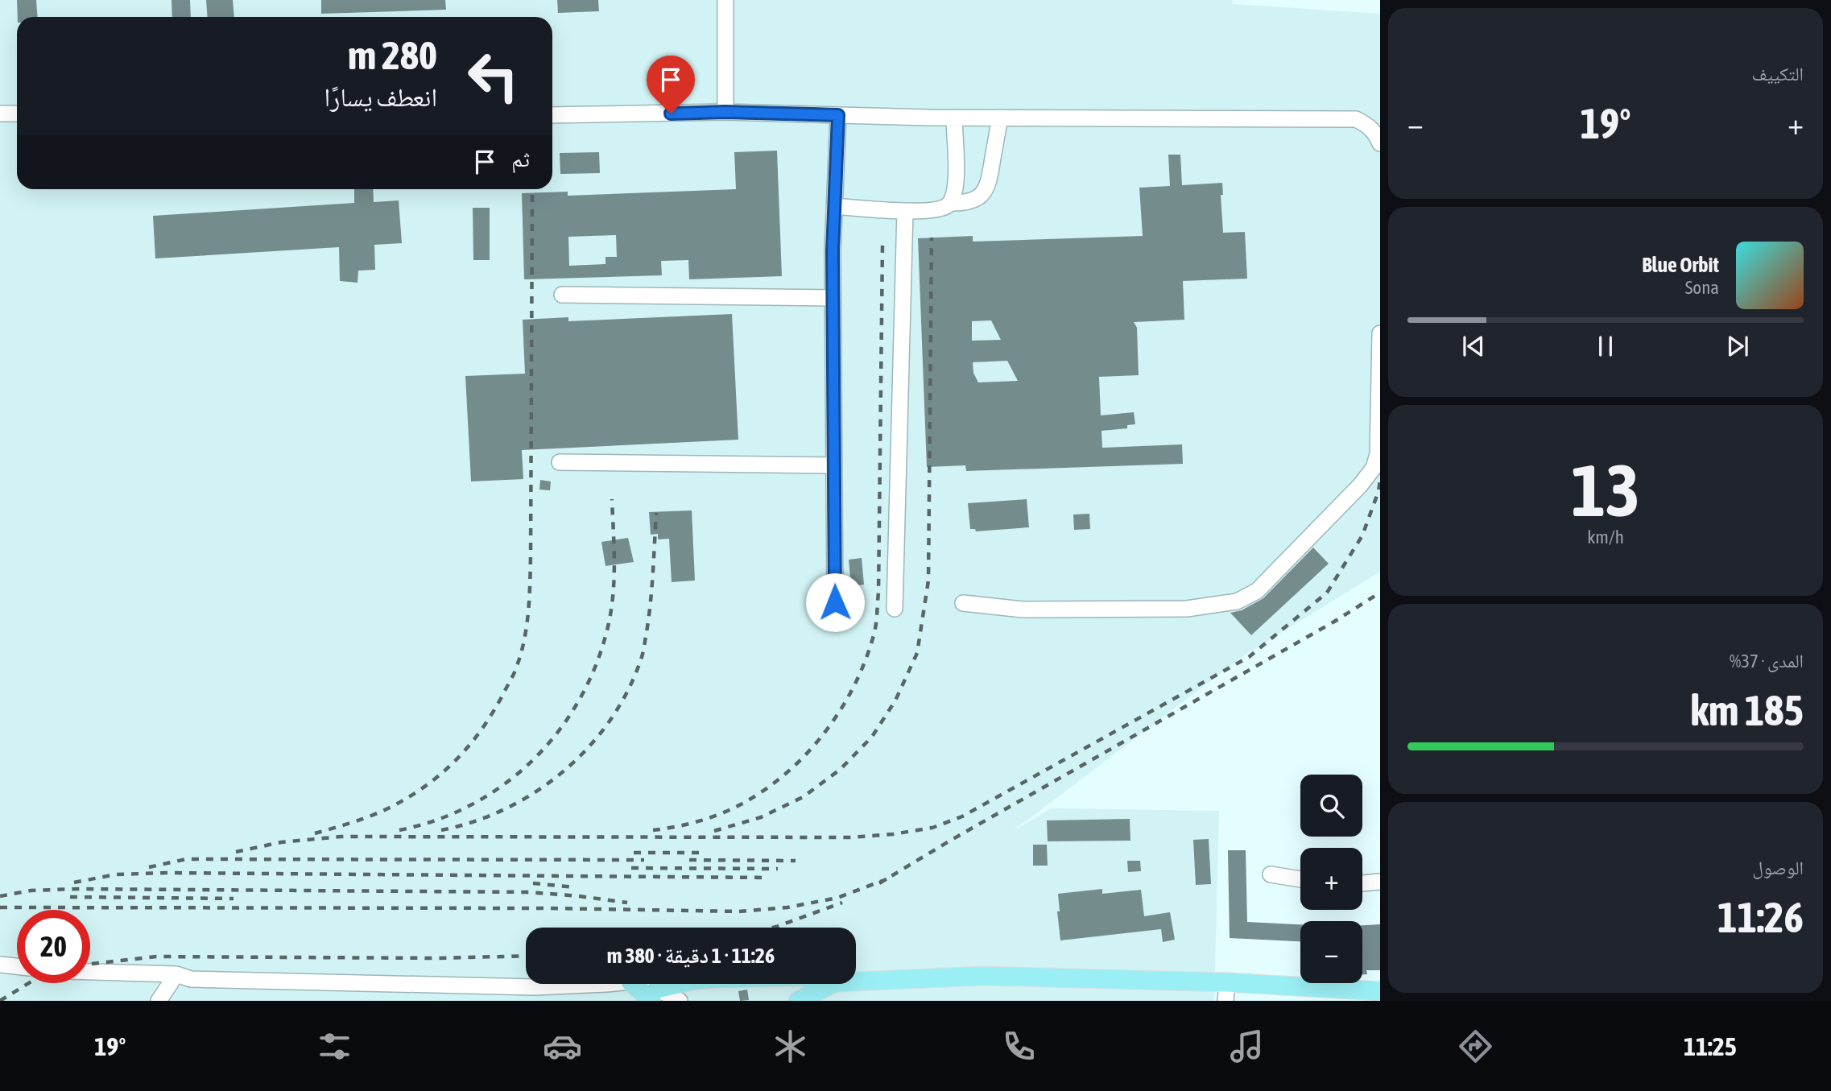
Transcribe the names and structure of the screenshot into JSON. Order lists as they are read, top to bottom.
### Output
{
  "page": {
    "tile": [
      "التكييف",
      ["13", "km/h"],
      ["المدى · 37%", "185 km"],
      ["الوصول", "11:26"]
    ],
    "turn": ["280 m", "انعطف يسارًا"],
    "heat": ["−", "19°", "+"],
    "then": "ثم",
    "song": ["Blue Orbit", "Sona"],
    "map_buttons": ["+", "−"],
    "limit": "20",
    "trip": "11:26 · 1 دقيقة · 380 m",
    "tabs": ["11:25", "19°"]
  }
}
